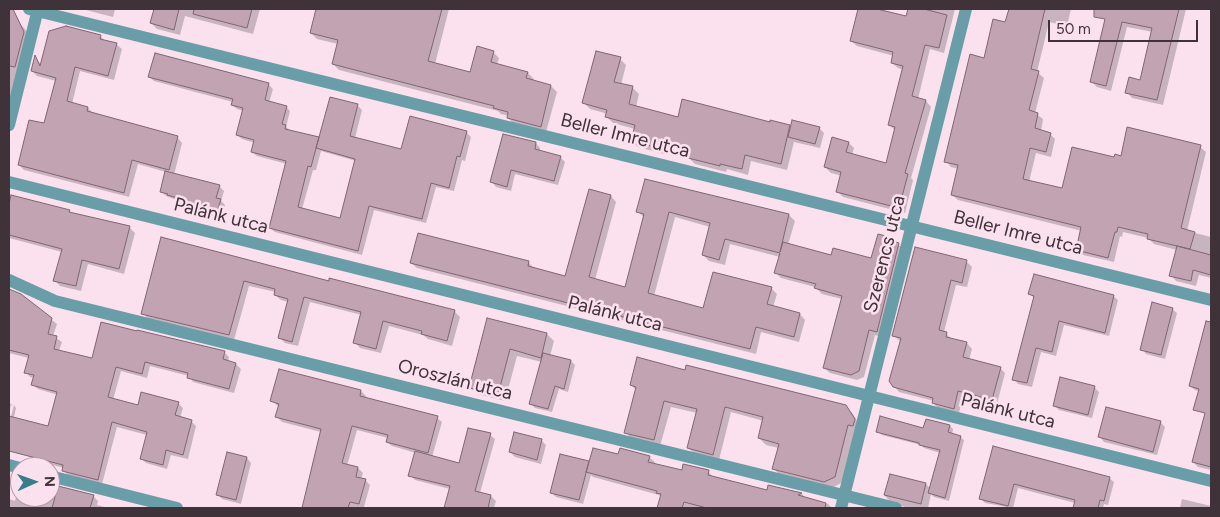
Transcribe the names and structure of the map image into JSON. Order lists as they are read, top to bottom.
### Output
{
  "streets": {
    "street": [
      "Beller Imre utca",
      "Palánk utca",
      "Szerencs utca",
      "Oroszlán utca"
    ]
  },
  "crossings": [
    ["Beller Imre utca", "Szerencs utca"],
    ["Palánk utca", "Szerencs utca"],
    ["Szerencs utca", "Oroszlán utca"]
  ],
  "scale_bar": "50 m",
  "north": "right"
}
